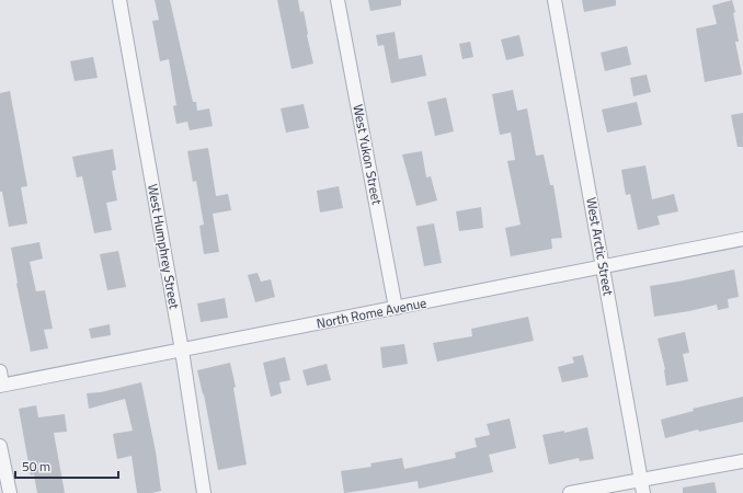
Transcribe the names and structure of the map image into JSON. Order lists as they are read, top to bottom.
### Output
{
  "streets": {
    "street": [
      "West Yukon Street",
      "West Humphrey Street",
      "West Arctic Street",
      "North Rome Avenue"
    ]
  },
  "crossings": [
    ["West Yukon Street", "North Rome Avenue"],
    ["West Humphrey Street", "North Rome Avenue"],
    ["West Arctic Street", "North Rome Avenue"]
  ],
  "scale_bar": "50 m"
}
